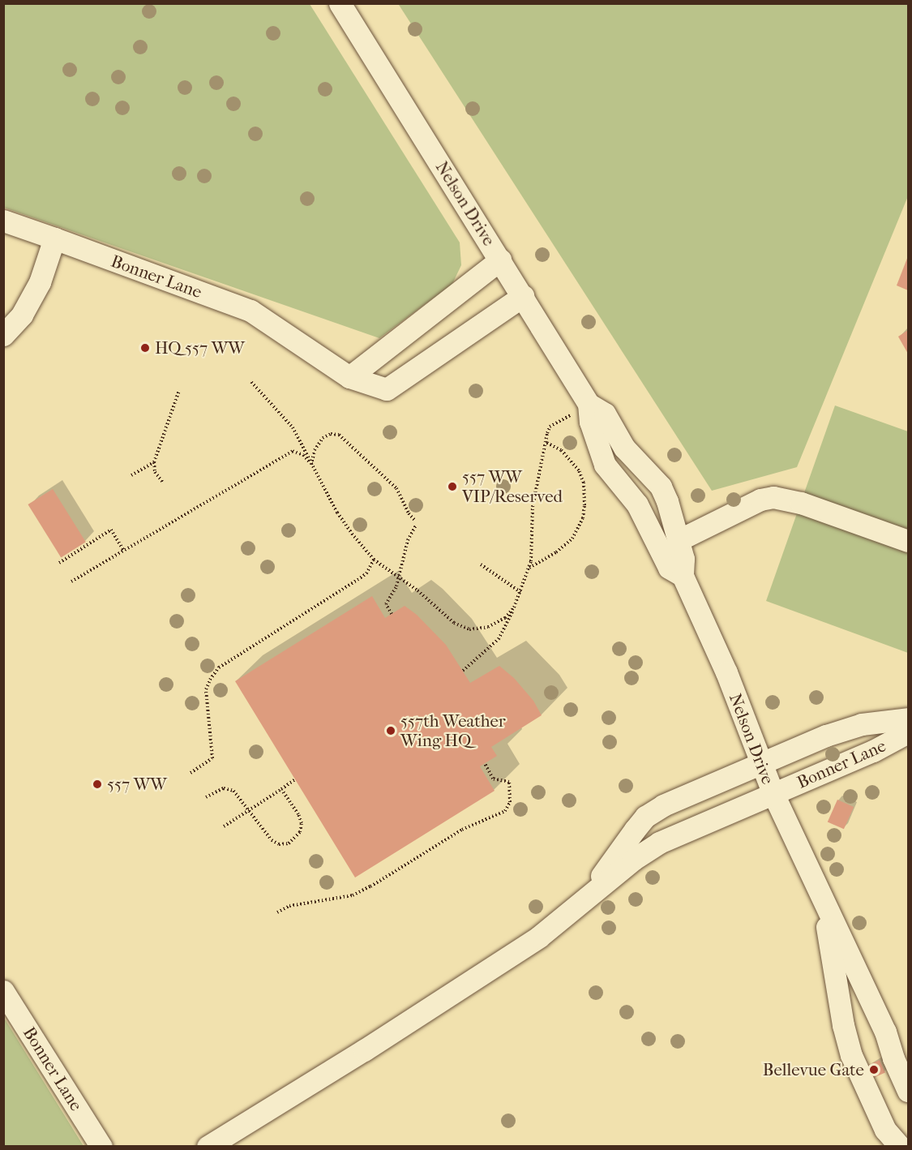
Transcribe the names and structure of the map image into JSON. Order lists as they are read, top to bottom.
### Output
{
  "streets": {
    "street": ["Nelson Drive", "Bonner Lane"]
  },
  "crossings": [
    ["Nelson Drive", "Bonner Lane"]
  ],
  "places": [
    "HQ 557 WW",
    "557 WW VIP/Reserved",
    "557th Weather Wing HQ",
    "557 WW",
    "Bellevue Gate"
  ]
}
